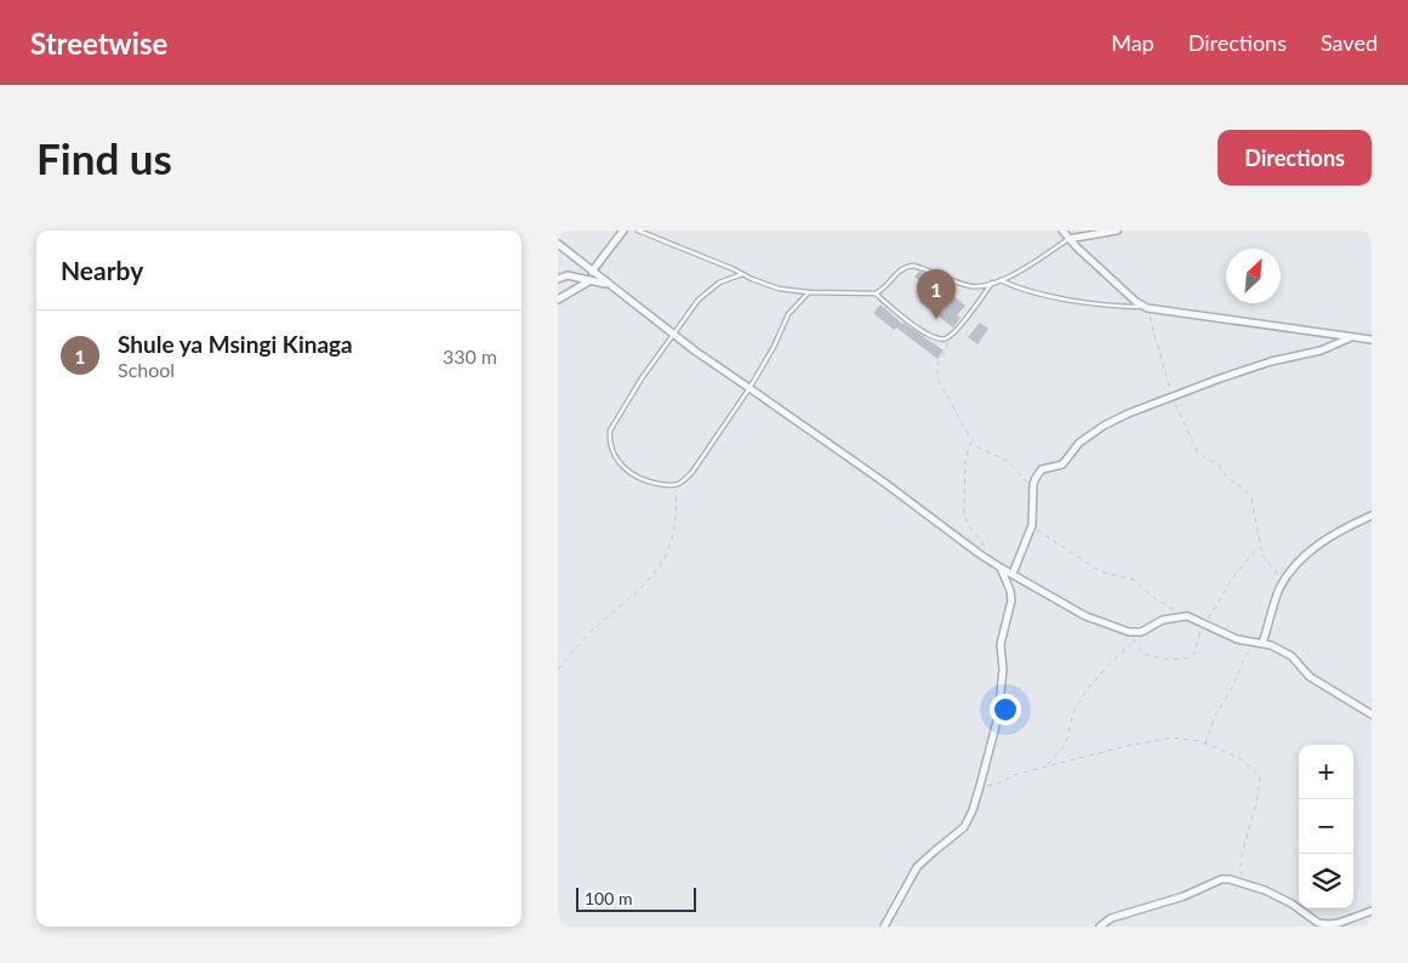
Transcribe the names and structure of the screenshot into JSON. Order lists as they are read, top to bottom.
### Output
{
  "scale_bar": "100 m",
  "north": "top right",
  "page": {
    "header": "Streetwise",
    "nav": ["Map", "Directions", "Saved"],
    "buttons": "Directions",
    "title": "Find us",
    "heading": "Nearby",
    "pins": "1",
    "list": [
      {
        "mark": "1",
        "name": "Shule ya Msingi Kinaga",
        "note": "School",
        "value": "330 m"
      }
    ],
    "map_buttons": ["+", "−"],
    "scale": "100 m"
  }
}
